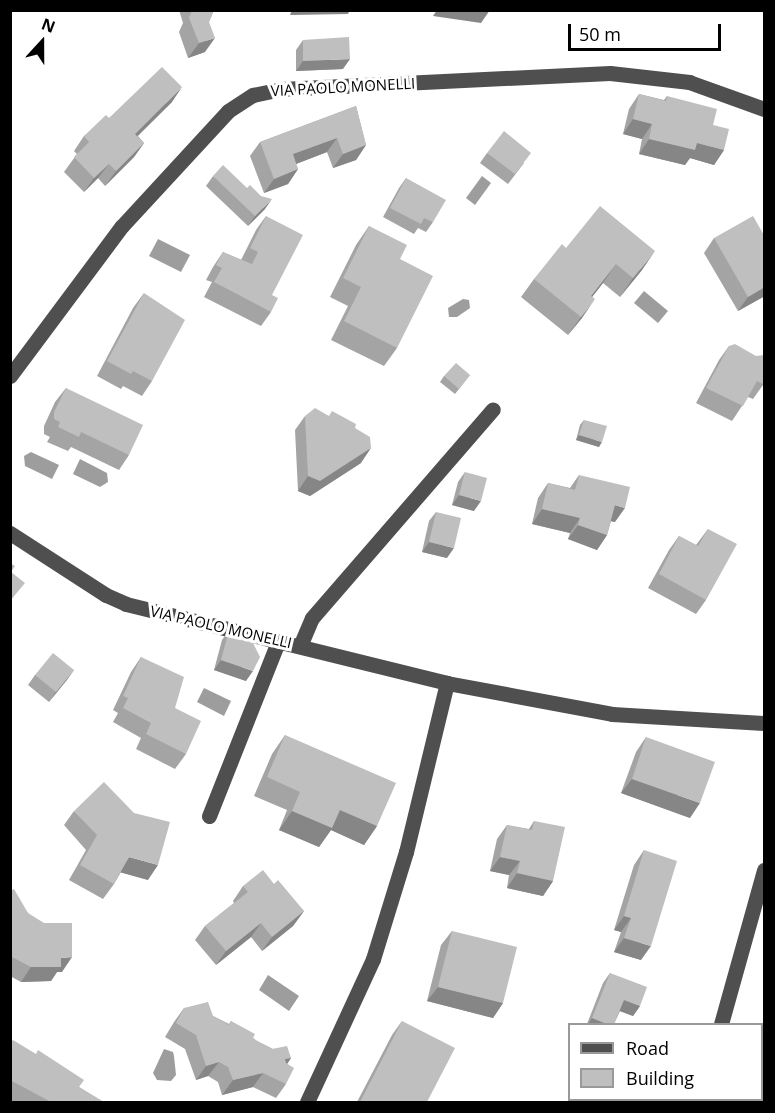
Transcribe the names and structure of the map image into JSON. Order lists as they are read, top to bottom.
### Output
{
  "streets": {
    "street": ["VIA PAOLO MONELLI"]
  },
  "legend": ["Road", "Building"],
  "scale_bar": "50 m",
  "north": "top"
}
